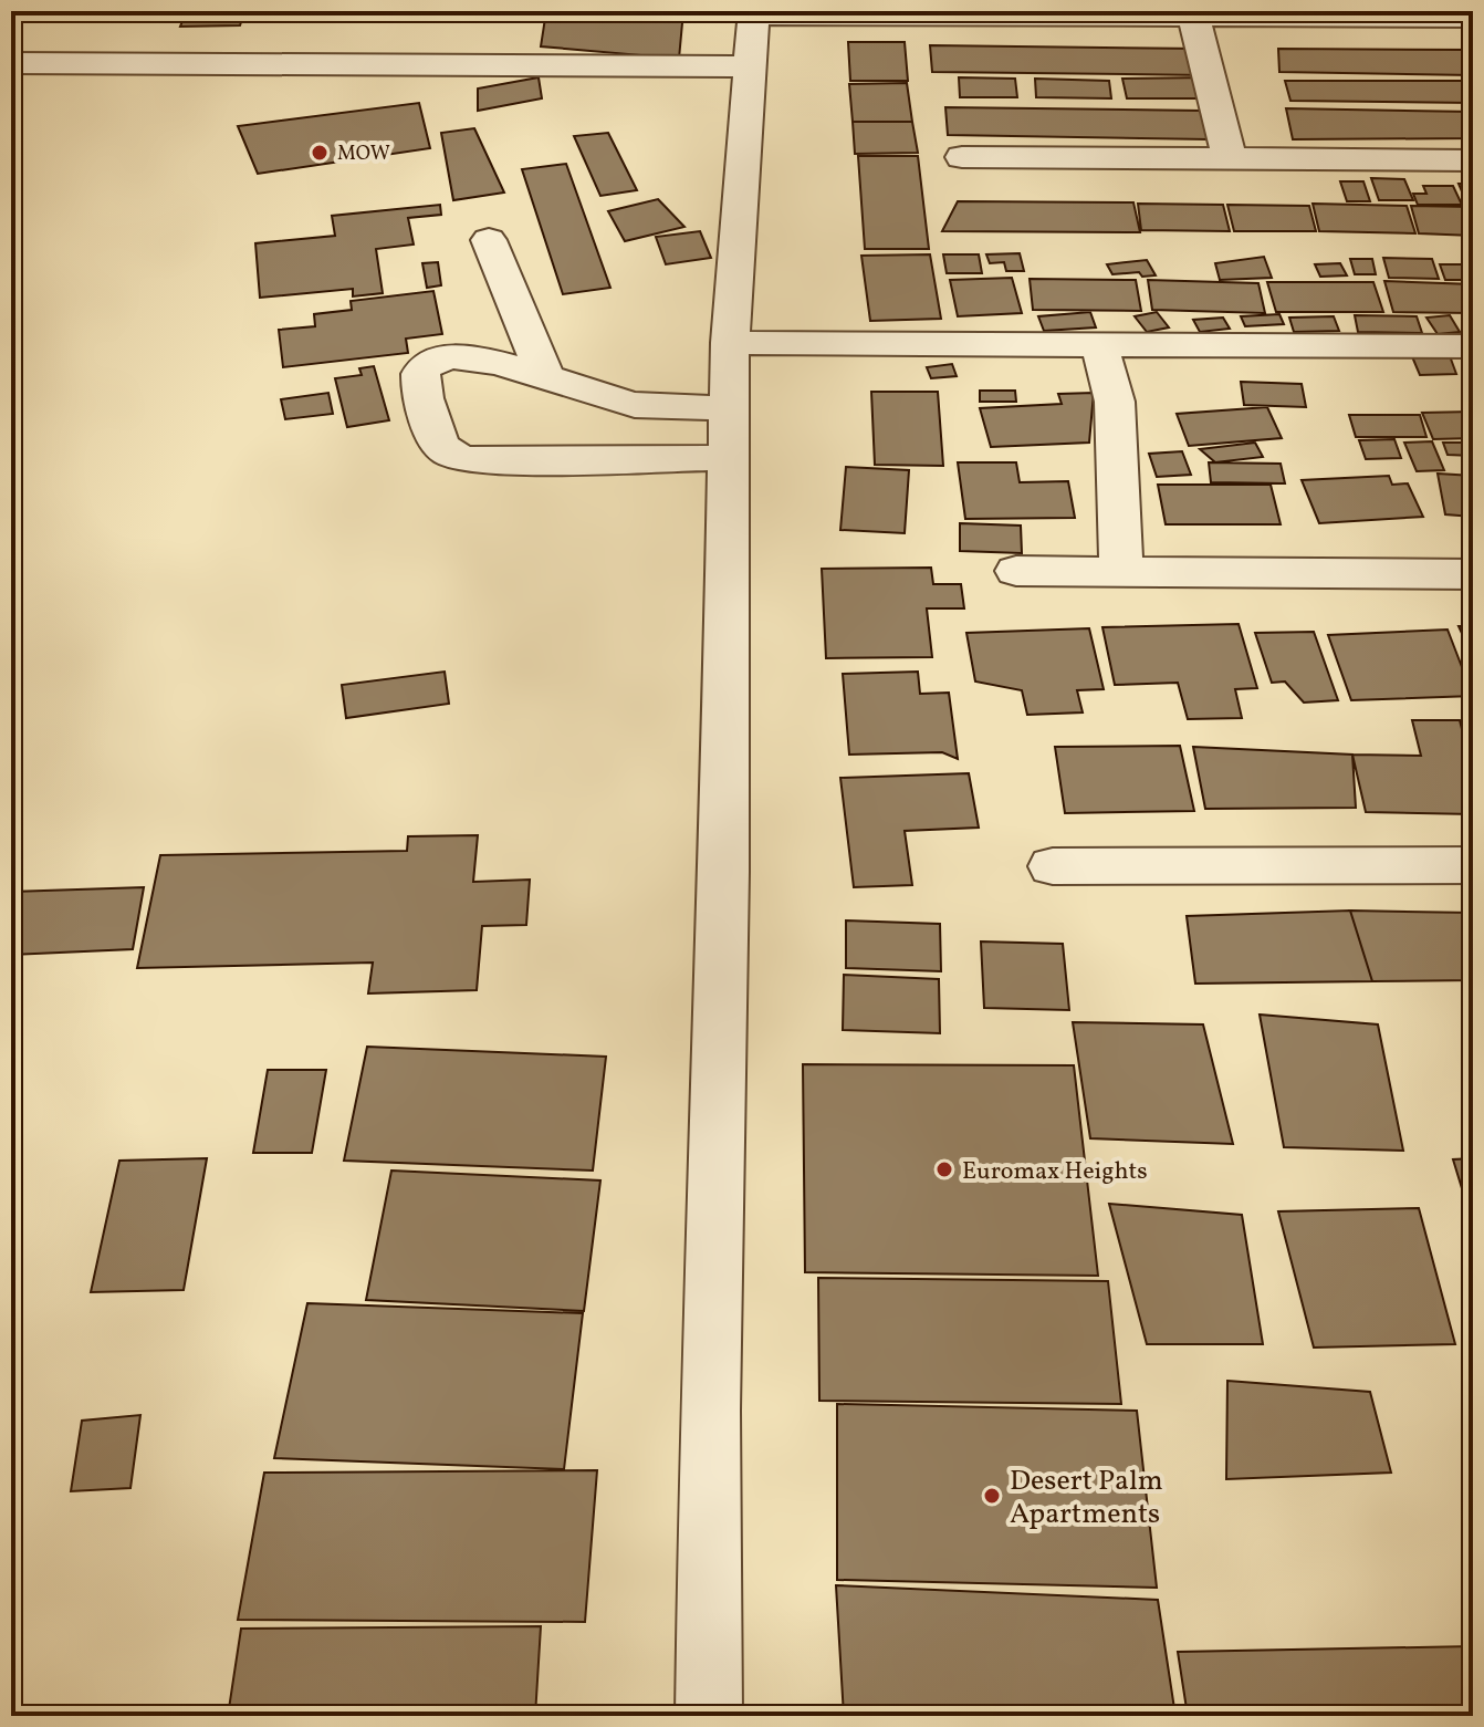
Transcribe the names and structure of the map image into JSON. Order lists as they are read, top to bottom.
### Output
{
  "places": ["MOW", "Euromax Heights", "Desert Palm Apartments"]
}
